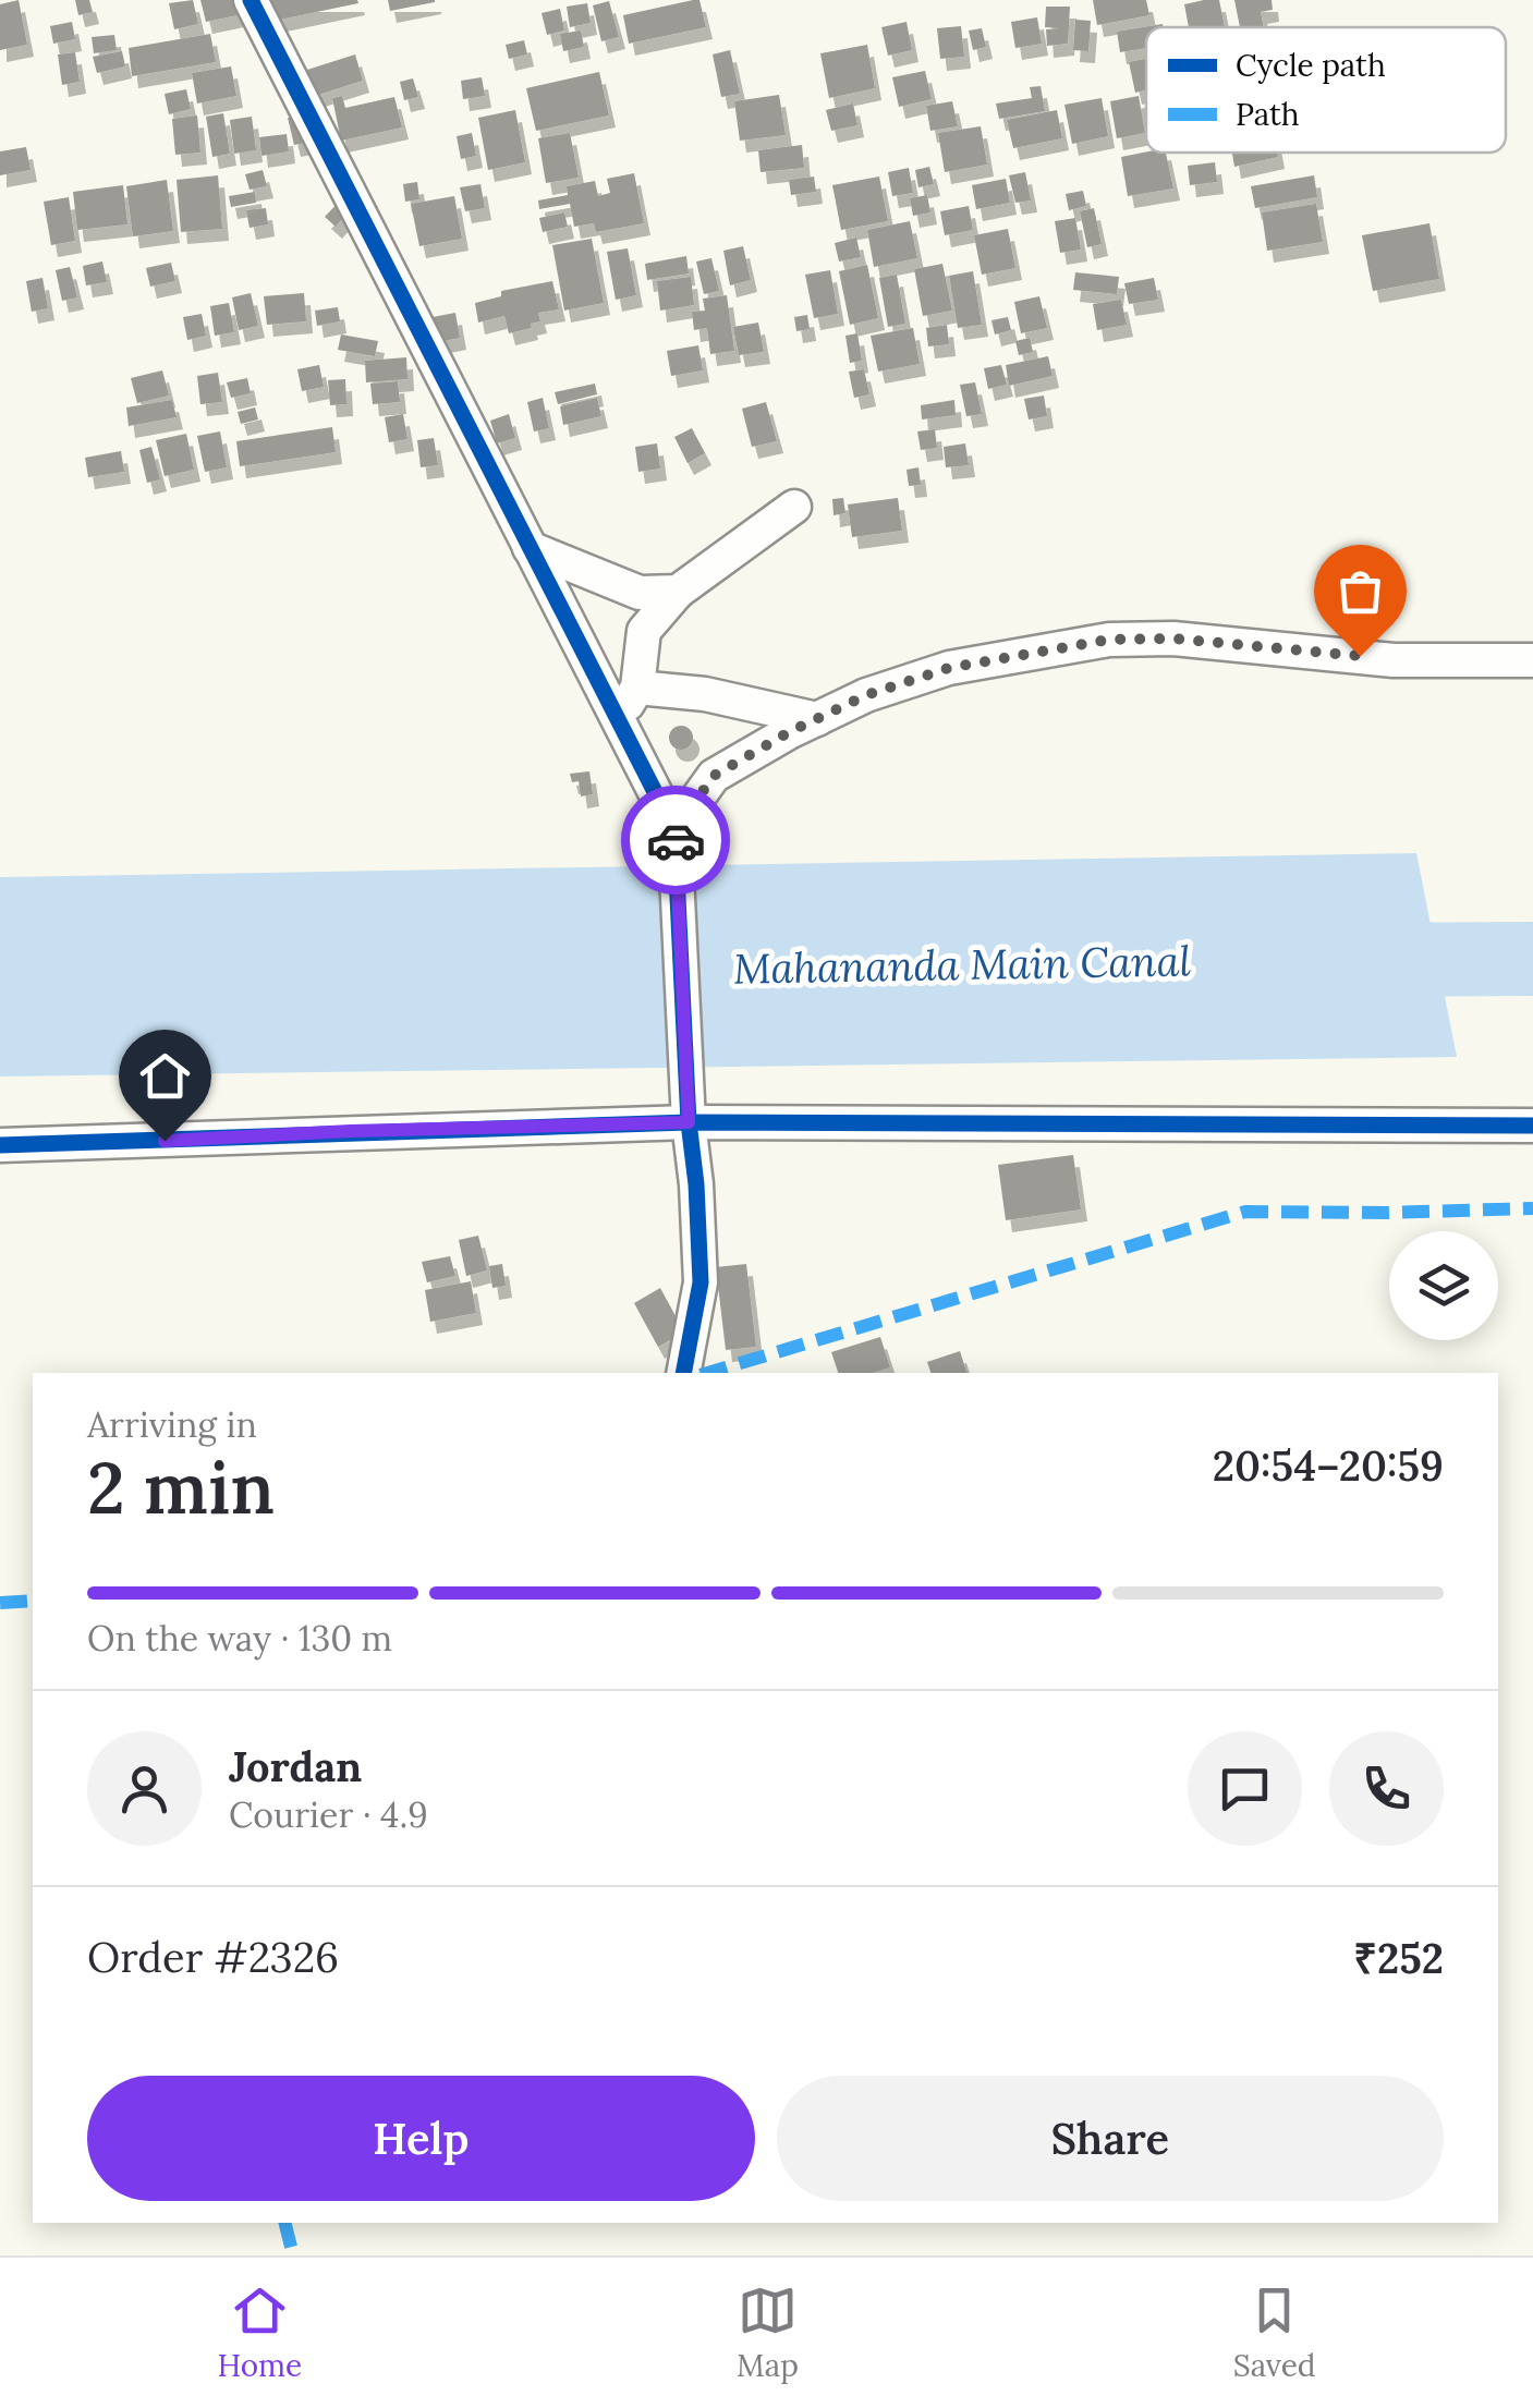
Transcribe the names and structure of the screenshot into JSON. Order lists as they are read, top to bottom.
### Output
{
  "water": ["Mahananda Main Canal"],
  "legend": ["Cycle path", "Path"],
  "page": {
    "heading": ["2 min", "Arriving in", "20:54–20:59"],
    "panel": [
      "Jordan",
      "Courier · 4.9",
      "Order #2326",
      "₹252"
    ],
    "bar": "On the way · 130 m",
    "buttons": ["Help", "Share"],
    "tabs": ["Home", "Map", "Saved"]
  }
}
